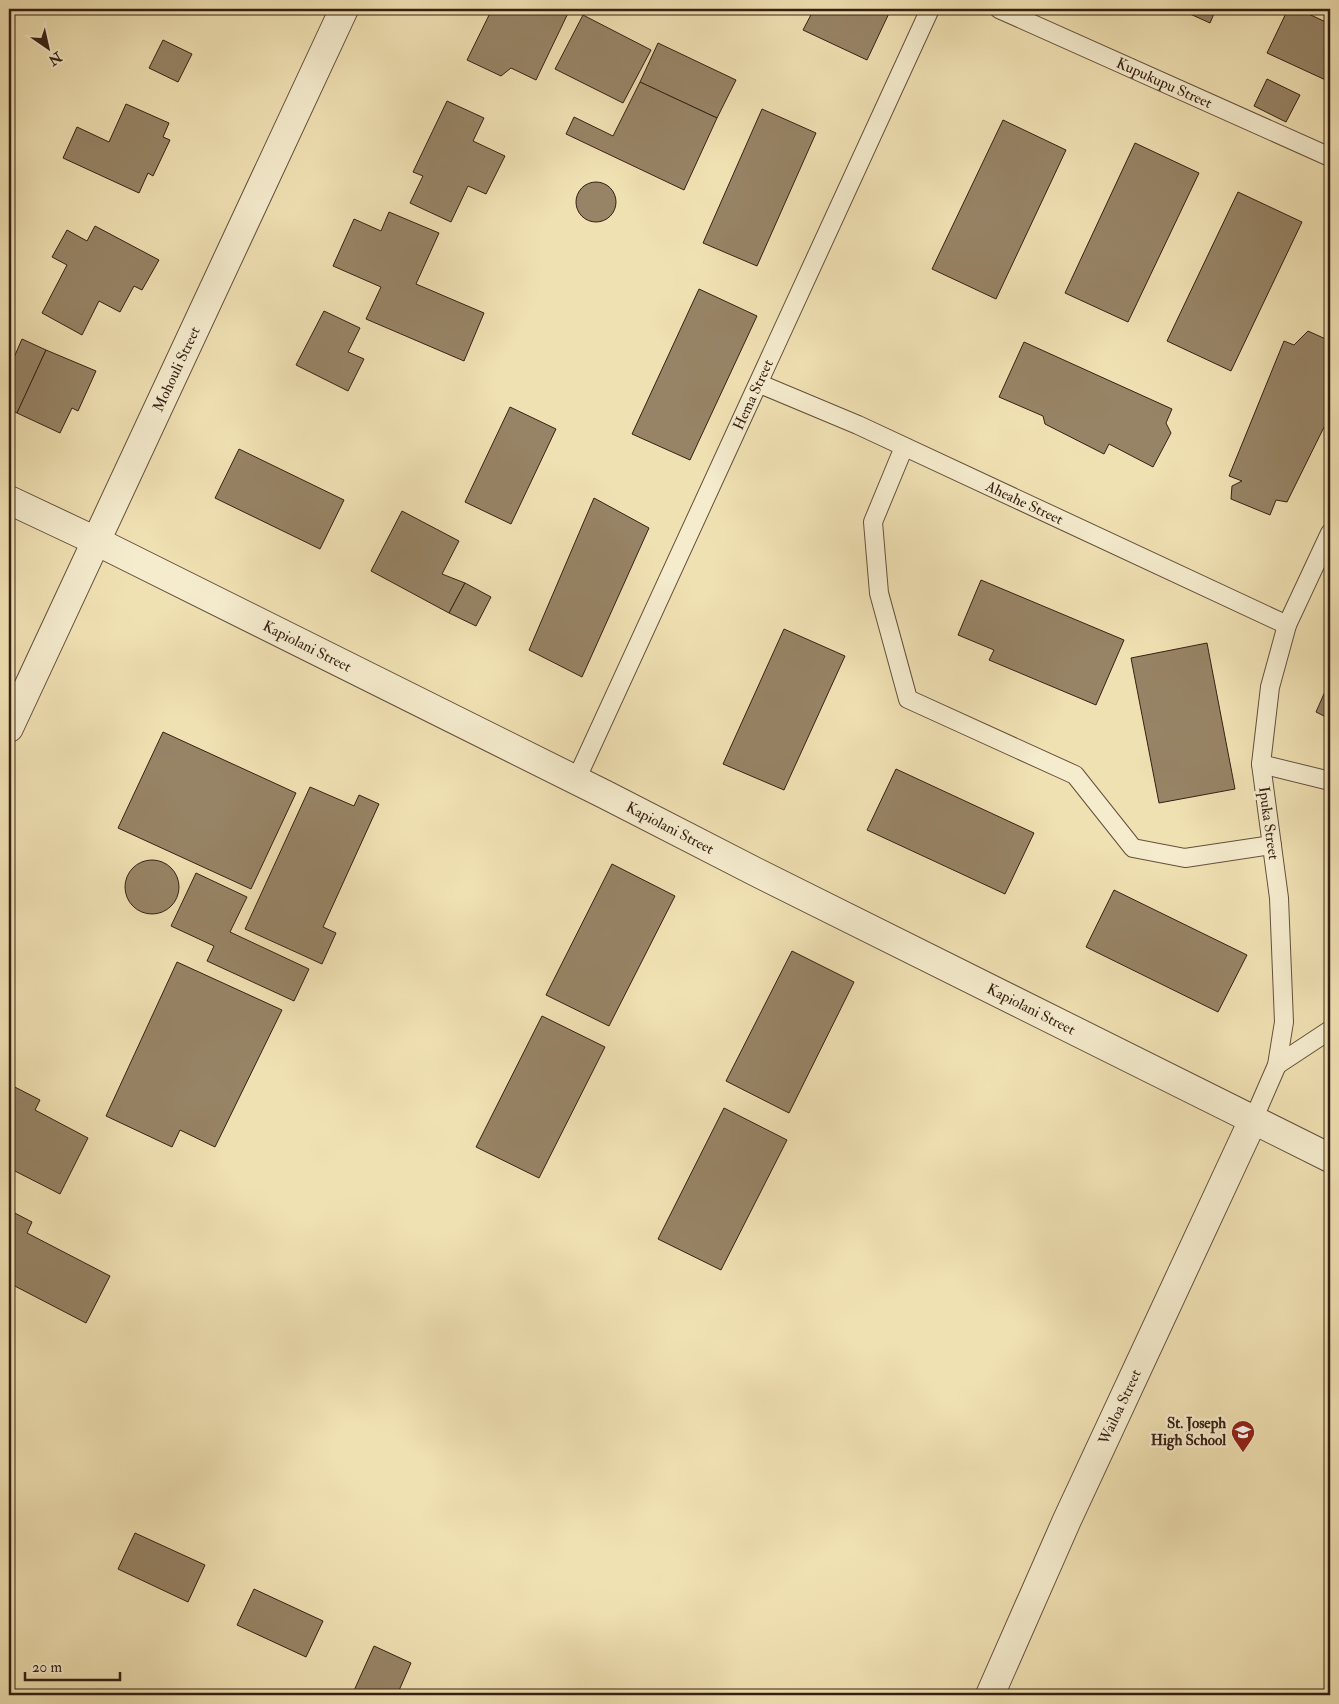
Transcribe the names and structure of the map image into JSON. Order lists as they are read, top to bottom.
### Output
{
  "streets": {
    "street": ["Mohouli Street", "Kapiolani Street", "Wailoa Street"],
    "lane": [
      "Kupukupu Street",
      "Hema Street",
      "Aheahe Street",
      "Ipuka Street"
    ]
  },
  "crossings": [
    ["Mohouli Street", "Kapiolani Street"],
    ["Hema Street", "Aheahe Street"],
    ["Hema Street", "Kapiolani Street"],
    ["Aheahe Street", "Ipuka Street"],
    ["Kapiolani Street", "Ipuka Street"],
    ["Kapiolani Street", "Wailoa Street"],
    ["Ipuka Street", "Wailoa Street"]
  ],
  "places": {
    "school or university": ["St. Joseph High School"]
  },
  "scale_bar": "20 m",
  "north": "bottom right"
}
